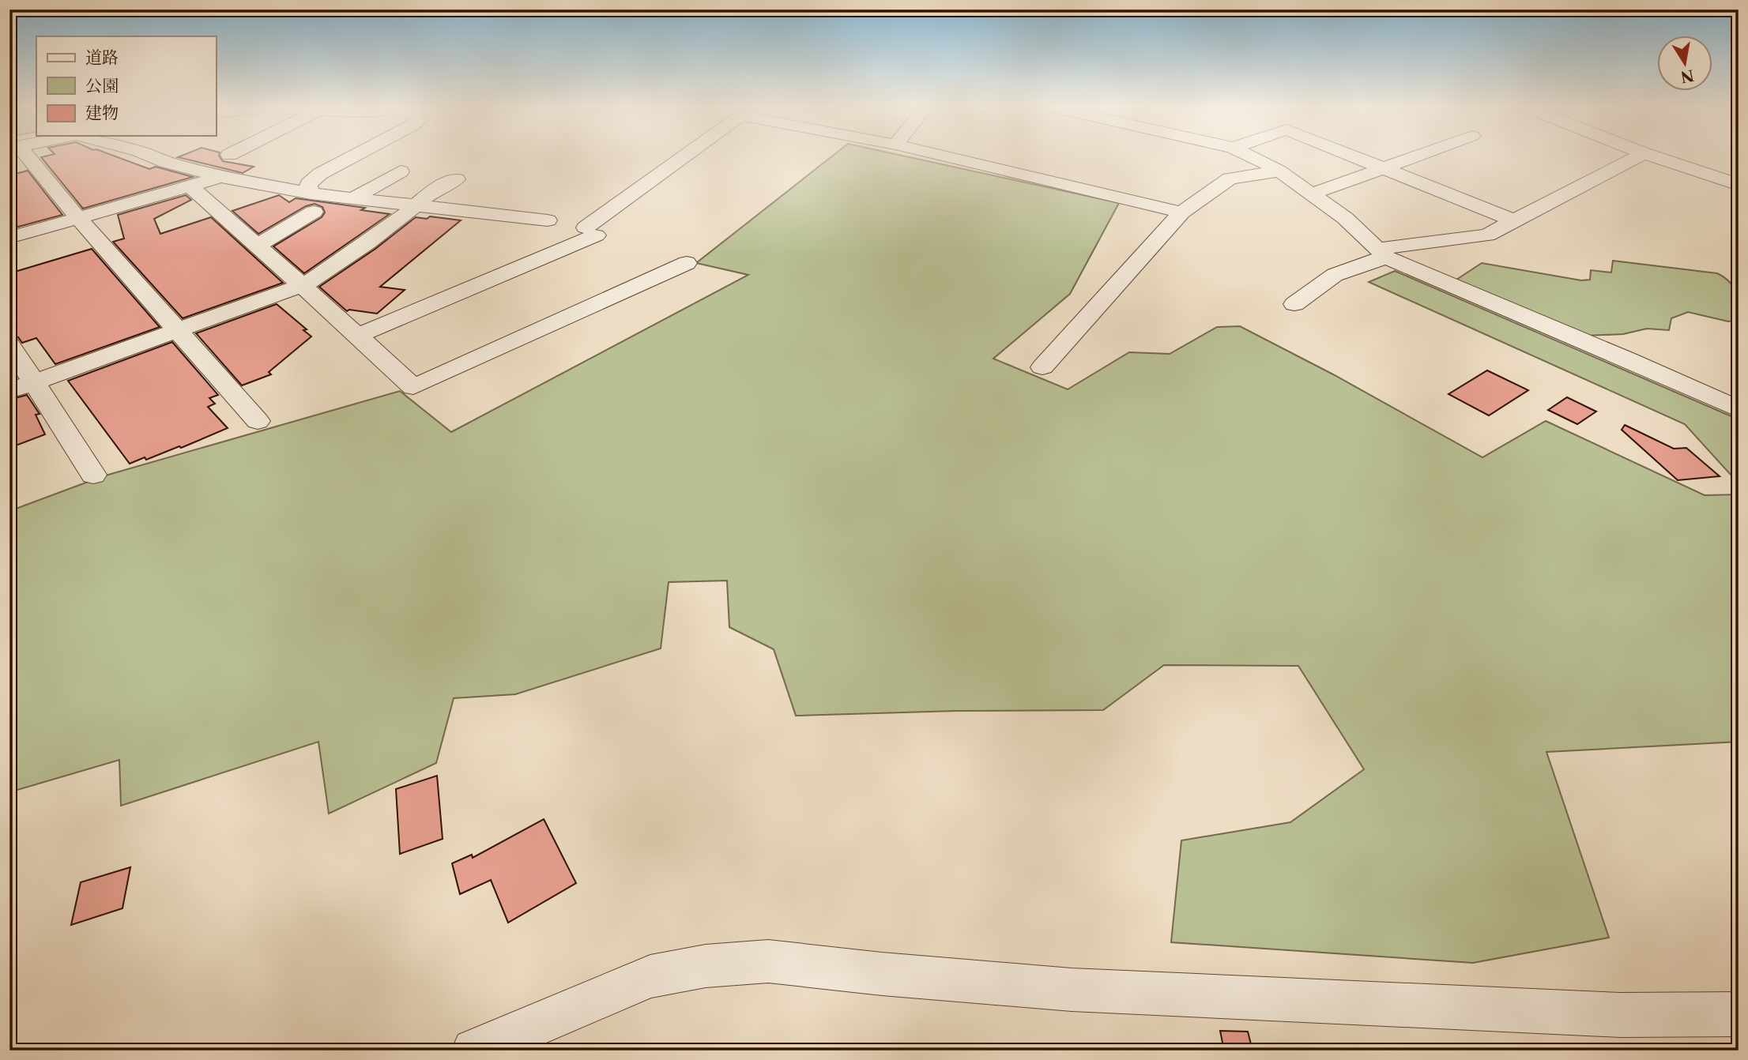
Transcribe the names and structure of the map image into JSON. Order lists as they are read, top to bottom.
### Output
{
  "legend": ["道路", "公園", "建物"],
  "north": "bottom"
}
